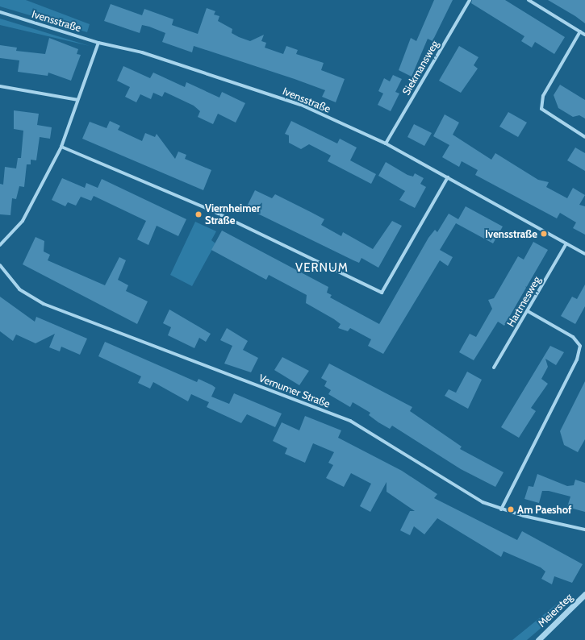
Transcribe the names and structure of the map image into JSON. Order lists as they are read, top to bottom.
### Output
{
  "streets": {
    "street": [
      "Ivensstraße",
      "Siekmansweg",
      "Hartmesweg",
      "Vernumer Straße",
      "Meiersteg"
    ]
  },
  "crossings": [
    ["Ivensstraße", "Siekmansweg"],
    ["Ivensstraße", "Hartmesweg"]
  ],
  "districts": ["VERNUM"],
  "places": ["Viernheimer Straße", "Ivensstraße", "Am Paeshof"]
}
